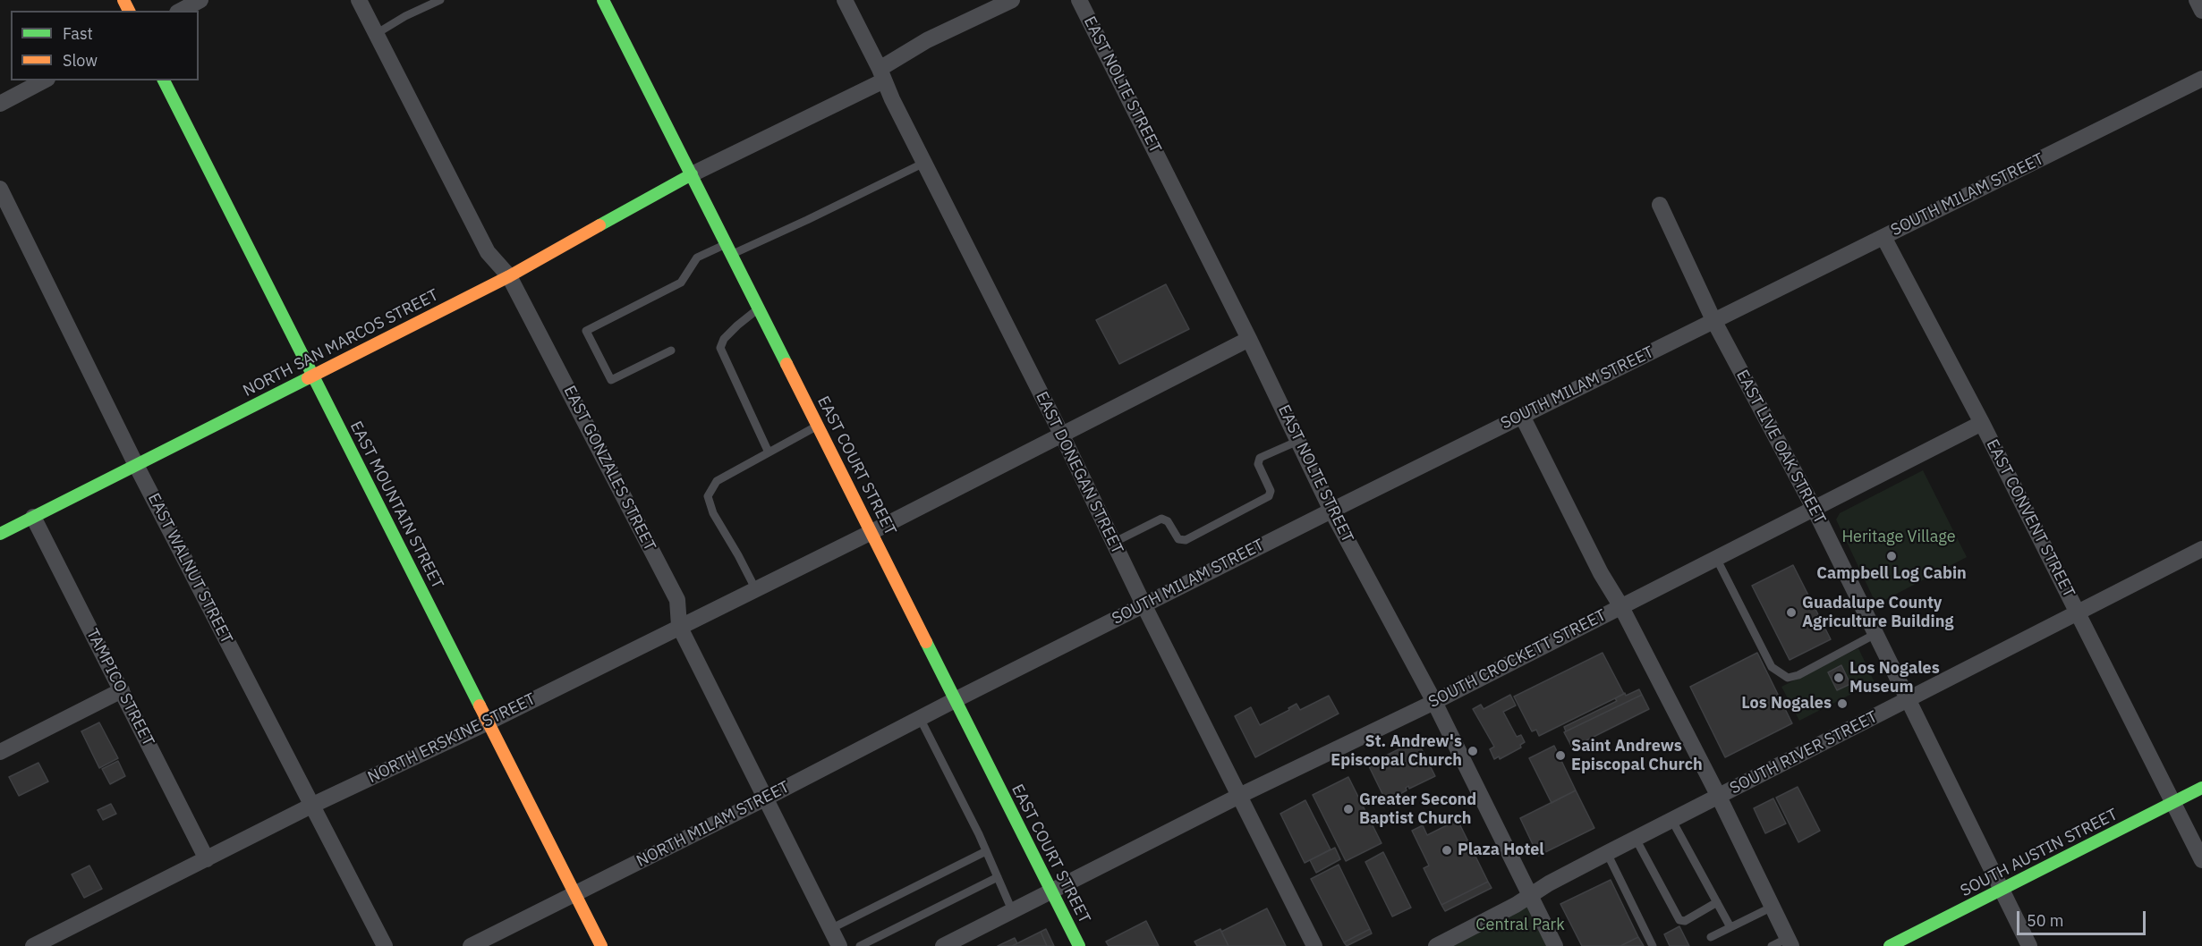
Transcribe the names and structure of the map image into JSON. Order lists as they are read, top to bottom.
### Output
{
  "streets": {
    "street": [
      "EAST NOLTE STREET",
      "SOUTH MILAM STREET",
      "NORTH SAN MARCOS STREET",
      "EAST LIVE OAK STREET",
      "EAST COURT STREET",
      "EAST GONZALES STREET",
      "EAST DONEGAN STREET",
      "EAST MOUNTAIN STREET",
      "EAST CONVENT STREET",
      "EAST WALNUT STREET",
      "SOUTH CROCKETT STREET",
      "TAMPICO STREET",
      "NORTH ERSKINE STREET",
      "SOUTH RIVER STREET",
      "NORTH MILAM STREET",
      "SOUTH AUSTIN STREET"
    ]
  },
  "crossings": [
    ["EAST NOLTE STREET", "SOUTH MILAM STREET"],
    ["EAST NOLTE STREET", "SOUTH CROCKETT STREET"],
    ["EAST NOLTE STREET", "NORTH ERSKINE STREET"],
    ["EAST NOLTE STREET", "SOUTH RIVER STREET"],
    ["SOUTH MILAM STREET", "EAST LIVE OAK STREET"],
    ["SOUTH MILAM STREET", "EAST COURT STREET"],
    ["SOUTH MILAM STREET", "EAST DONEGAN STREET"],
    ["SOUTH MILAM STREET", "EAST CONVENT STREET"],
    ["SOUTH MILAM STREET", "NORTH MILAM STREET"],
    ["NORTH SAN MARCOS STREET", "EAST COURT STREET"],
    ["NORTH SAN MARCOS STREET", "EAST GONZALES STREET"],
    ["NORTH SAN MARCOS STREET", "EAST MOUNTAIN STREET"],
    ["NORTH SAN MARCOS STREET", "EAST WALNUT STREET"],
    ["NORTH SAN MARCOS STREET", "TAMPICO STREET"],
    ["EAST LIVE OAK STREET", "SOUTH CROCKETT STREET"],
    ["EAST LIVE OAK STREET", "SOUTH RIVER STREET"],
    ["EAST LIVE OAK STREET", "SOUTH AUSTIN STREET"],
    ["EAST COURT STREET", "SOUTH CROCKETT STREET"],
    ["EAST COURT STREET", "NORTH ERSKINE STREET"],
    ["EAST COURT STREET", "NORTH MILAM STREET"],
    ["EAST GONZALES STREET", "NORTH ERSKINE STREET"],
    ["EAST GONZALES STREET", "NORTH MILAM STREET"],
    ["EAST DONEGAN STREET", "SOUTH CROCKETT STREET"],
    ["EAST DONEGAN STREET", "NORTH ERSKINE STREET"],
    ["EAST MOUNTAIN STREET", "NORTH ERSKINE STREET"],
    ["EAST MOUNTAIN STREET", "NORTH MILAM STREET"],
    ["EAST CONVENT STREET", "SOUTH CROCKETT STREET"],
    ["EAST CONVENT STREET", "SOUTH RIVER STREET"],
    ["EAST CONVENT STREET", "SOUTH AUSTIN STREET"],
    ["EAST WALNUT STREET", "NORTH ERSKINE STREET"],
    ["TAMPICO STREET", "NORTH ERSKINE STREET"]
  ],
  "parks": ["Heritage Village", "Central Park"],
  "places": [
    "Campbell Log Cabin",
    "Guadalupe County Agriculture Building",
    "Los Nogales Museum",
    "Los Nogales",
    "St. Andrew's Episcopal Church",
    "Saint Andrews Episcopal Church",
    "Greater Second Baptist Church",
    "Plaza Hotel"
  ],
  "legend": ["Fast", "Slow"],
  "scale_bar": "50 m"
}
